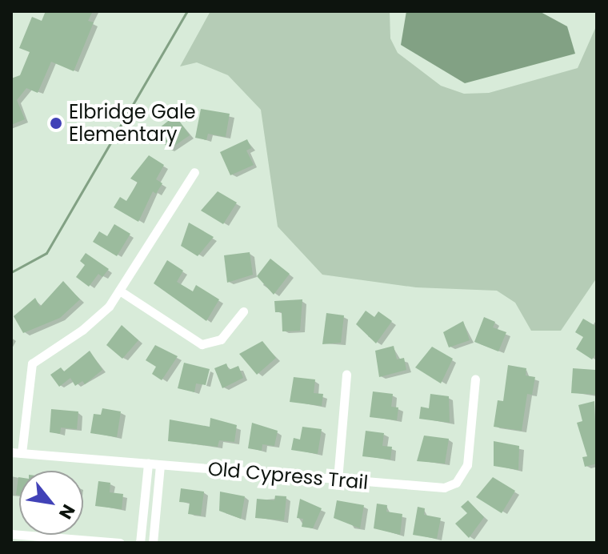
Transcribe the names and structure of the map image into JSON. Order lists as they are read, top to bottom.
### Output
{
  "streets": {
    "street": ["Old Cypress Trail"]
  },
  "places": ["Elbridge Gale Elementary"],
  "north": "bottom right"
}
